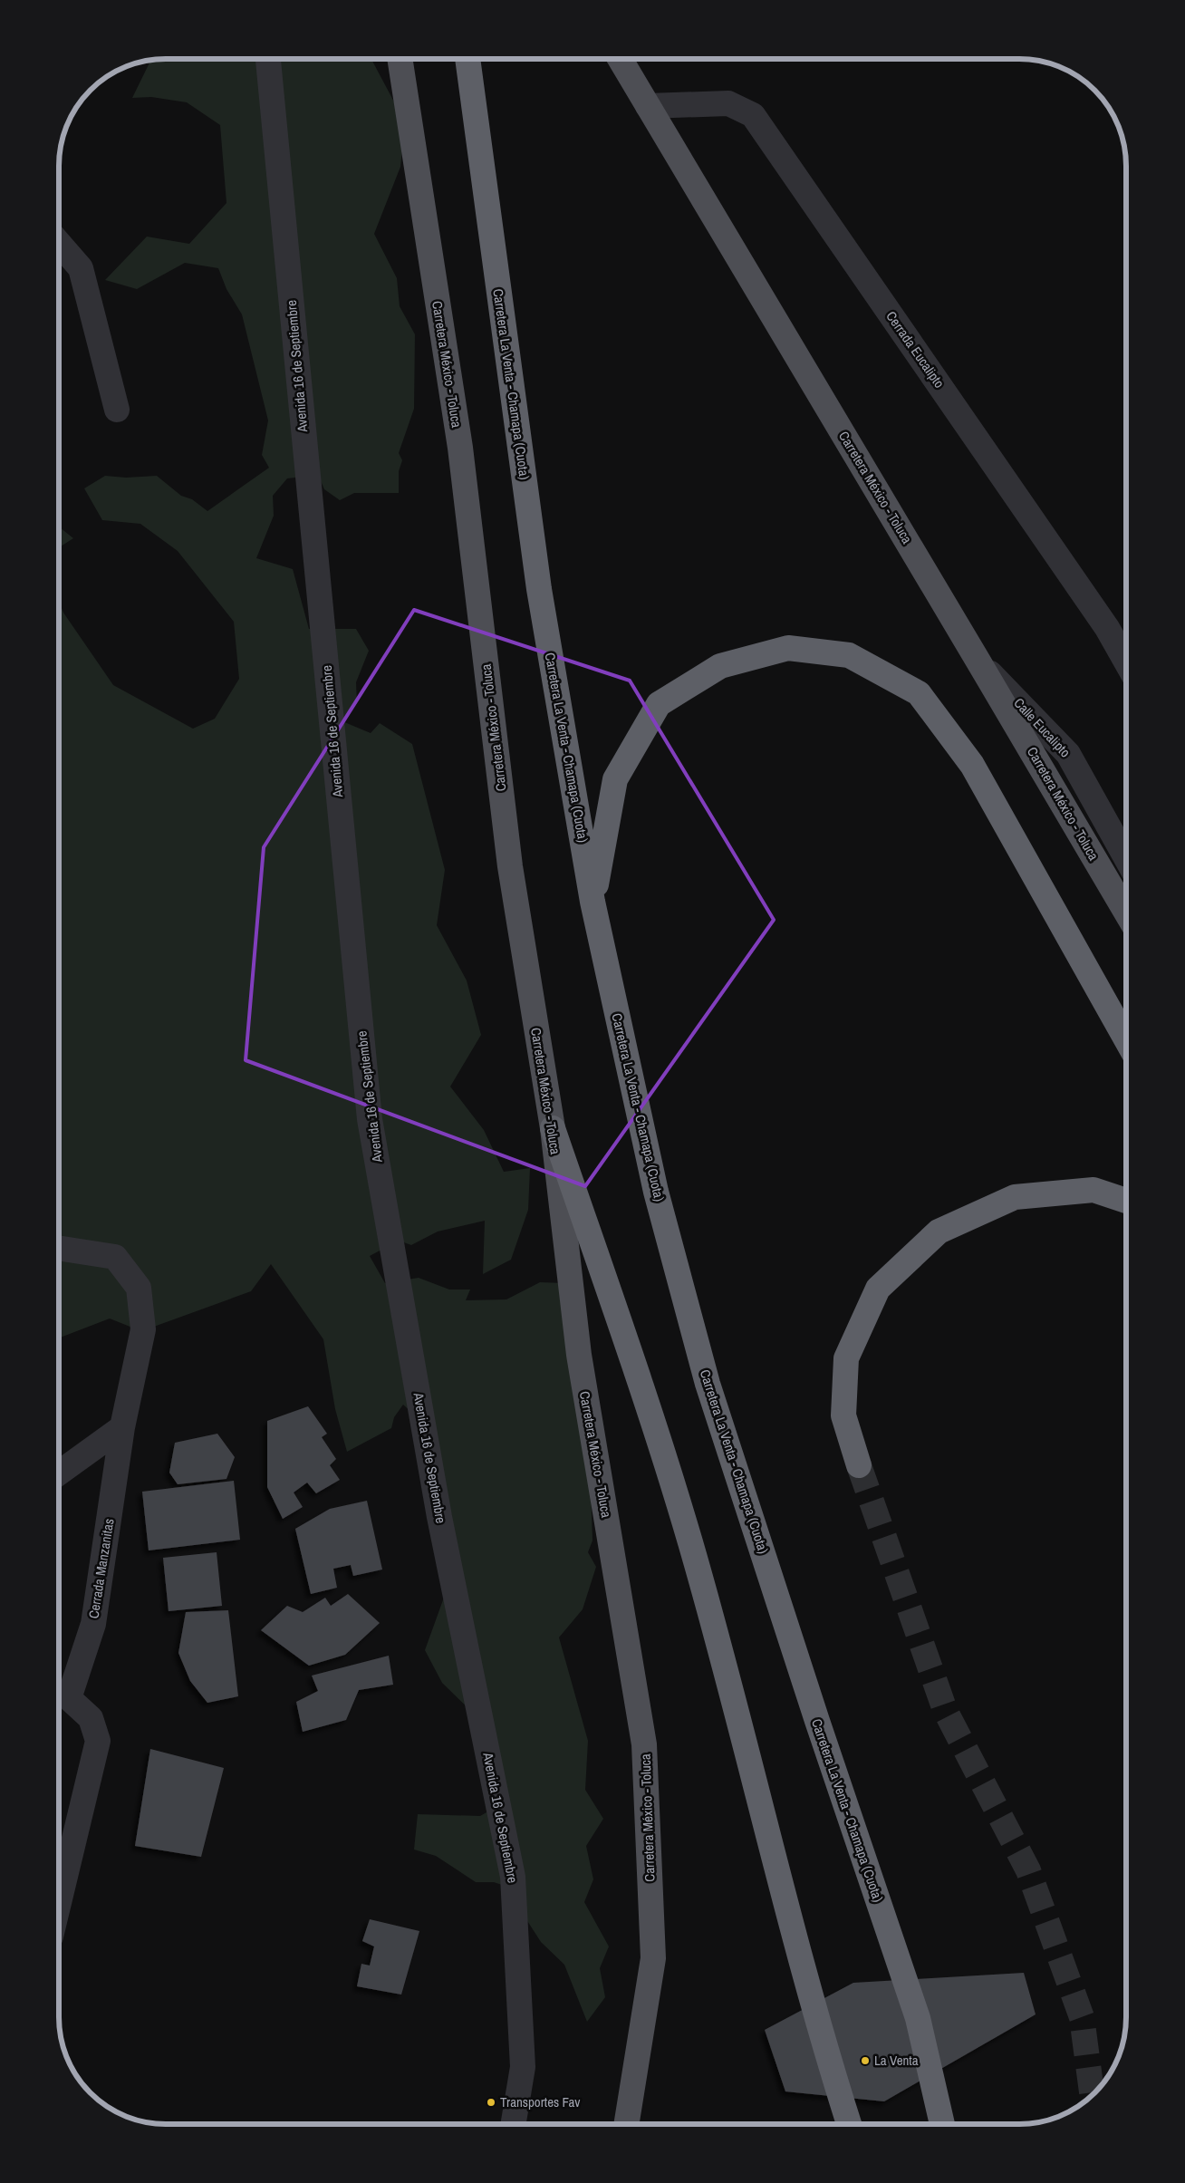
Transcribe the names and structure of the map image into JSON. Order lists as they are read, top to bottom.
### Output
{
  "streets": {
    "highway": ["Carretera La Venta - Chamapa (Cuota)"],
    "main road": ["Carretera México - Toluca"],
    "street": [
      "Cerrada Eucalipto",
      "Avenida 16 de Septiembre",
      "Calle Eucalipto",
      "Cerrada Manzanitas"
    ]
  },
  "crossings": [
    ["Cerrada Eucalipto", "Carretera México - Toluca"],
    ["Carretera México - Toluca", "Calle Eucalipto"]
  ],
  "places": ["La Venta", "Transportes Fav"]
}
